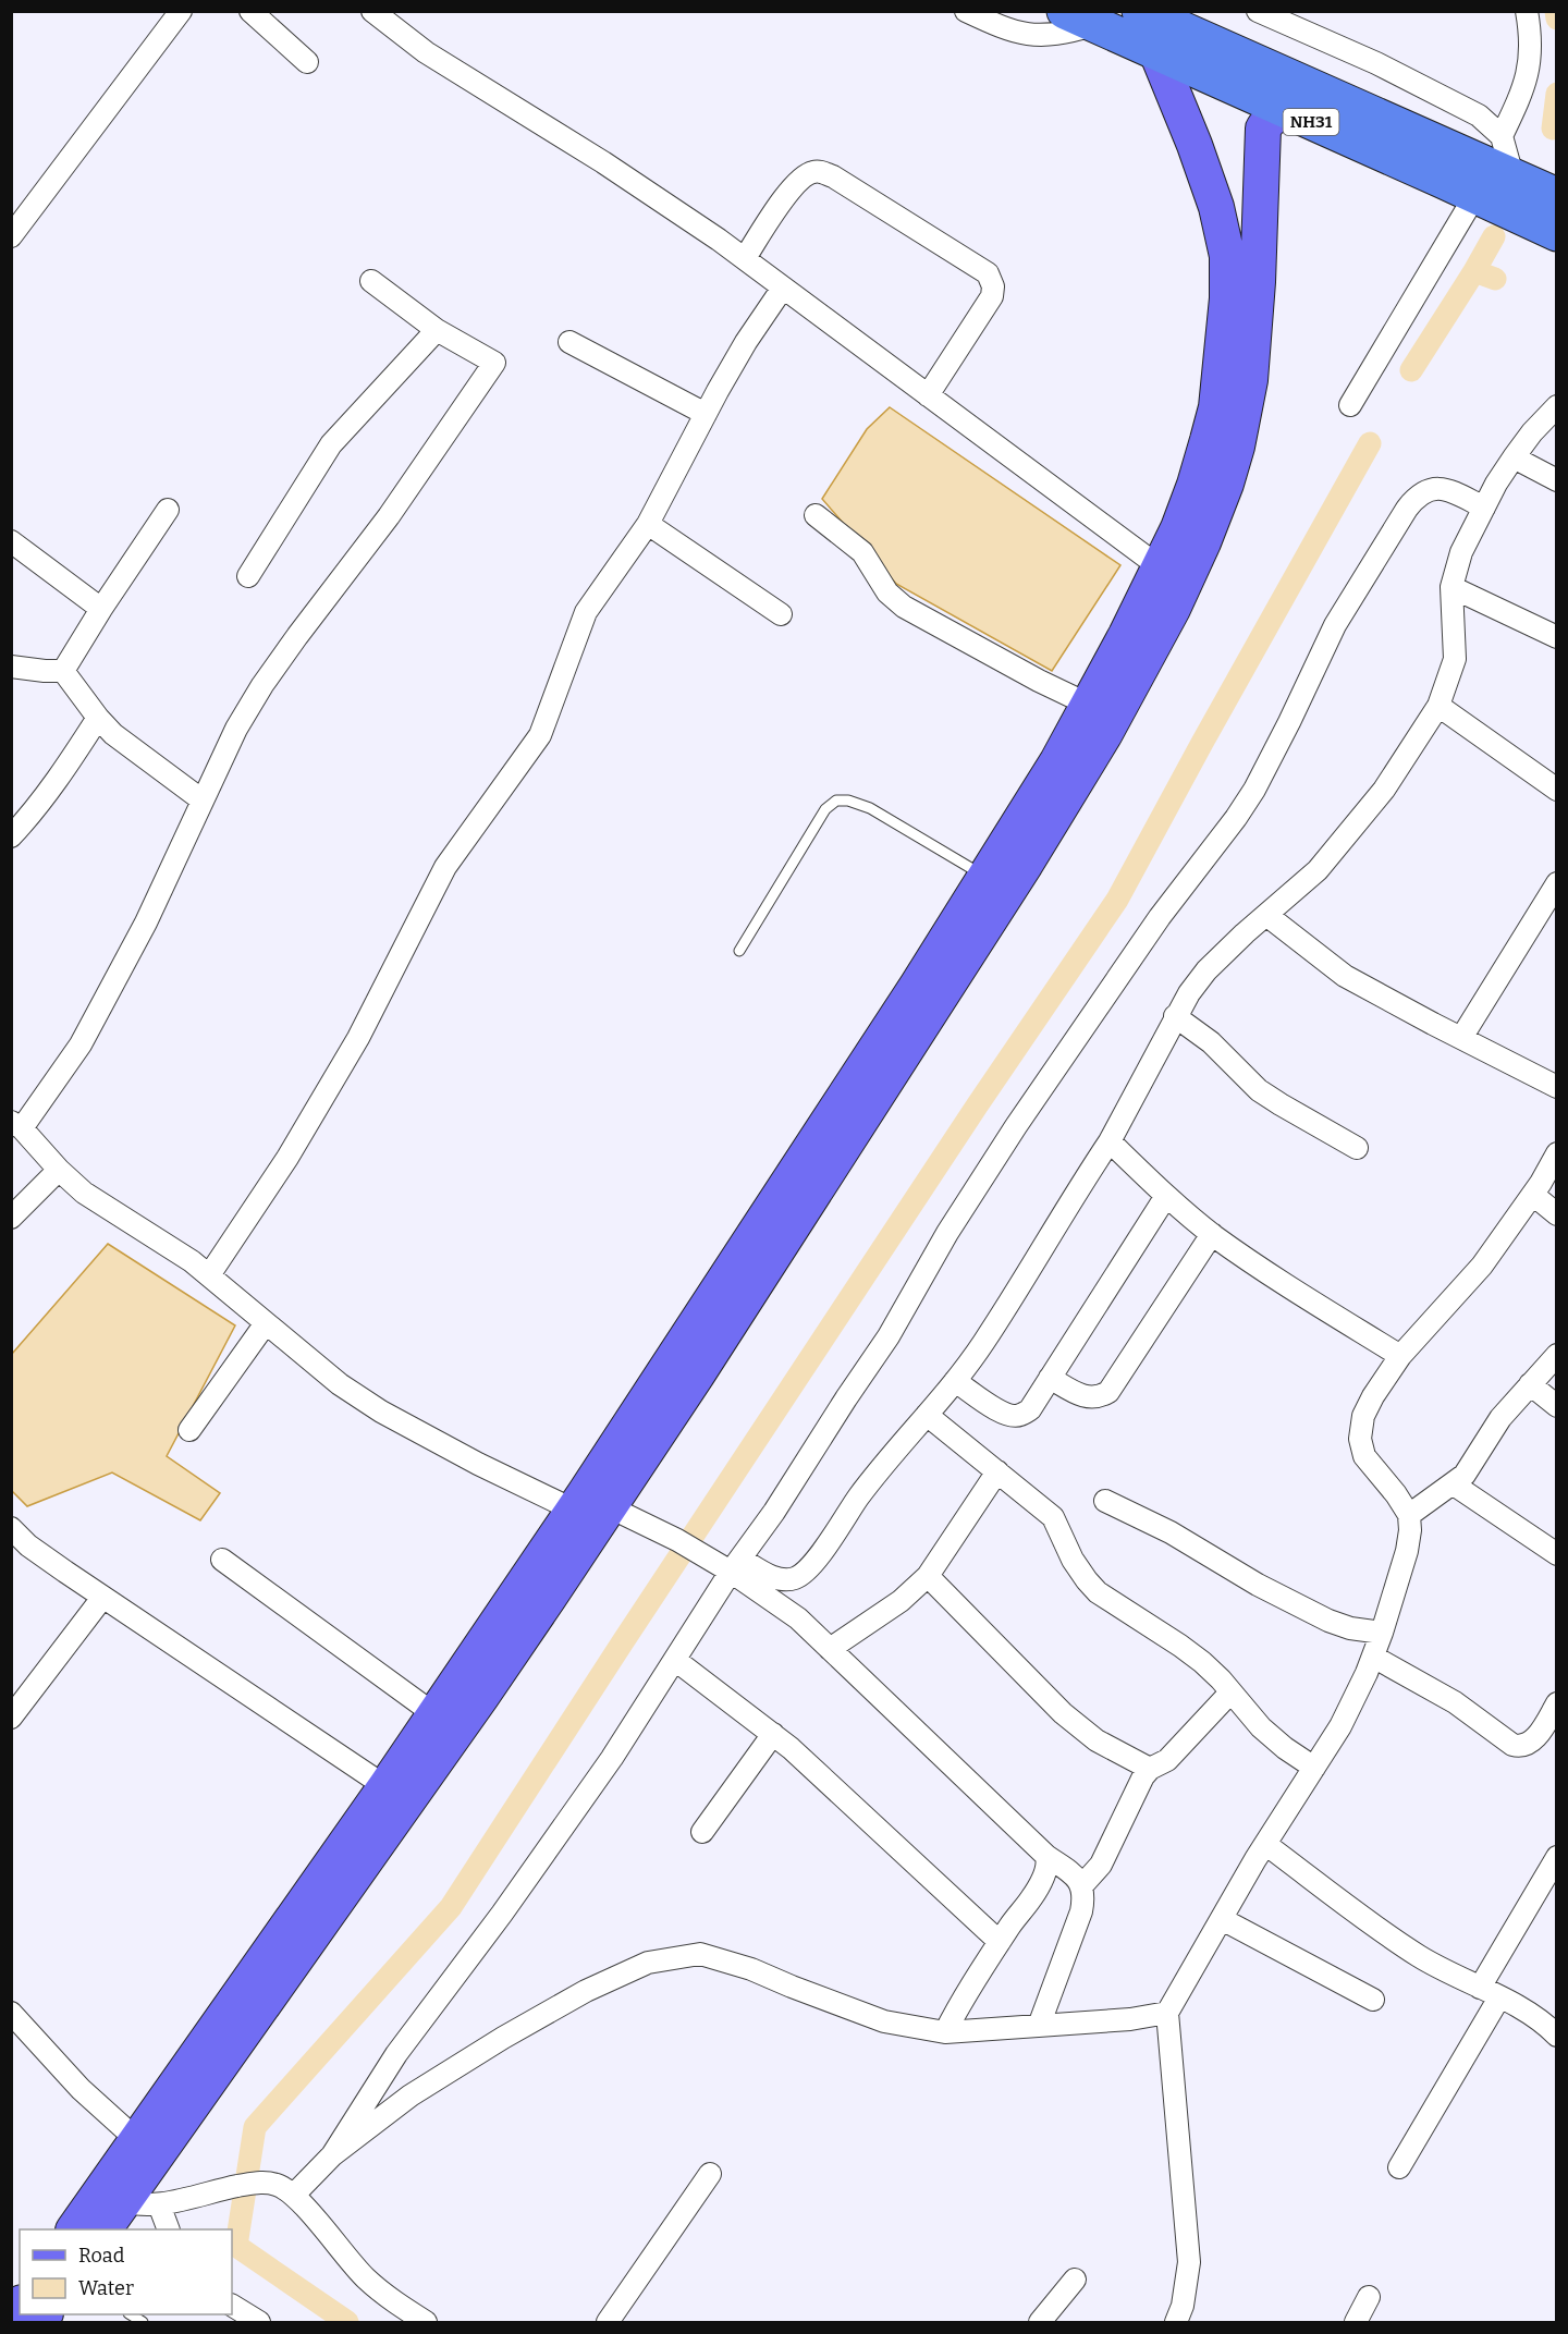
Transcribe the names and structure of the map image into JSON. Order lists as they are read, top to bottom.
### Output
{
  "streets": {
    "highway": ["NH31"]
  },
  "legend": ["Road", "Water"]
}
